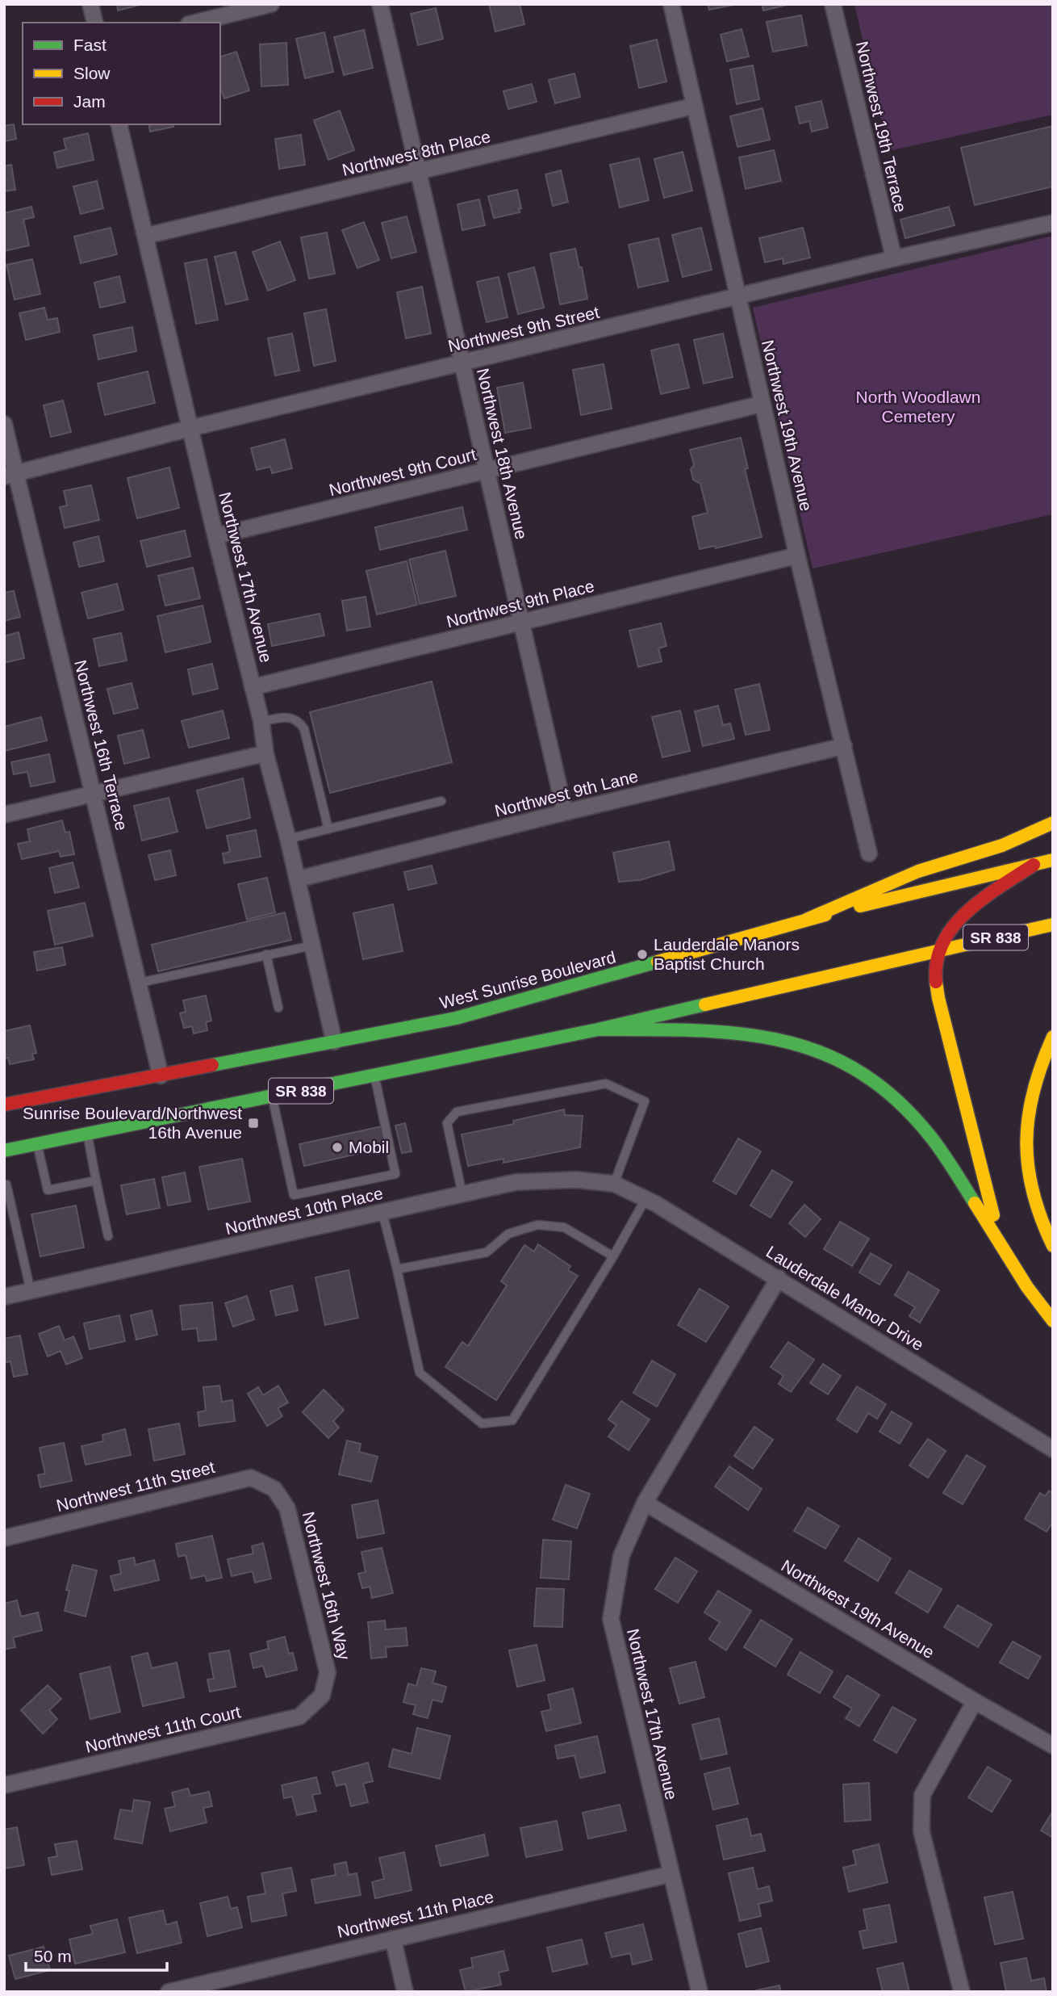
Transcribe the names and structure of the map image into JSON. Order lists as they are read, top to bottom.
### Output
{
  "streets": {
    "main road": ["SR 838", "West Sunrise Boulevard"],
    "street": [
      "Northwest 19th Terrace",
      "Northwest 8th Place",
      "Northwest 9th Street",
      "Northwest 19th Avenue",
      "Northwest 18th Avenue",
      "Northwest 9th Court",
      "Northwest 17th Avenue",
      "Northwest 9th Place",
      "Northwest 16th Terrace",
      "Northwest 9th Lane",
      "Northwest 10th Place",
      "Lauderdale Manor Drive",
      "Northwest 11th Street",
      "Northwest 16th Way",
      "Northwest 11th Court",
      "Northwest 11th Place"
    ]
  },
  "crossings": [
    ["Northwest 19th Terrace", "Northwest 9th Street"],
    ["Northwest 8th Place", "Northwest 19th Avenue"],
    ["Northwest 8th Place", "Northwest 18th Avenue"],
    ["Northwest 8th Place", "Northwest 17th Avenue"],
    ["Northwest 9th Street", "Northwest 19th Avenue"],
    ["Northwest 9th Street", "Northwest 18th Avenue"],
    ["Northwest 9th Street", "Northwest 17th Avenue"],
    ["Northwest 9th Street", "Northwest 16th Terrace"],
    ["Northwest 19th Avenue", "Northwest 9th Court"],
    ["Northwest 19th Avenue", "Northwest 17th Avenue"],
    ["Northwest 19th Avenue", "Northwest 9th Place"],
    ["Northwest 19th Avenue", "Northwest 9th Lane"],
    ["Northwest 18th Avenue", "Northwest 9th Court"],
    ["Northwest 18th Avenue", "Northwest 9th Place"],
    ["Northwest 18th Avenue", "Northwest 9th Lane"],
    ["Northwest 9th Court", "Northwest 17th Avenue"],
    ["Northwest 17th Avenue", "Northwest 9th Place"],
    ["Northwest 17th Avenue", "Northwest 9th Lane"],
    ["Northwest 17th Avenue", "West Sunrise Boulevard"],
    ["Northwest 17th Avenue", "Lauderdale Manor Drive"],
    ["Northwest 17th Avenue", "Northwest 11th Place"],
    ["Northwest 16th Terrace", "West Sunrise Boulevard"],
    ["Northwest 10th Place", "Lauderdale Manor Drive"],
    ["Northwest 11th Street", "Northwest 16th Way"],
    ["Northwest 16th Way", "Northwest 11th Court"]
  ],
  "parks": ["North Woodlawn Cemetery"],
  "places": {
    "other": ["Lauderdale Manors Baptist Church", "Mobil"],
    "transit": ["Sunrise Boulevard/Northwest 16th Avenue"]
  },
  "legend": ["Fast", "Slow", "Jam"],
  "scale_bar": "50 m"
}
